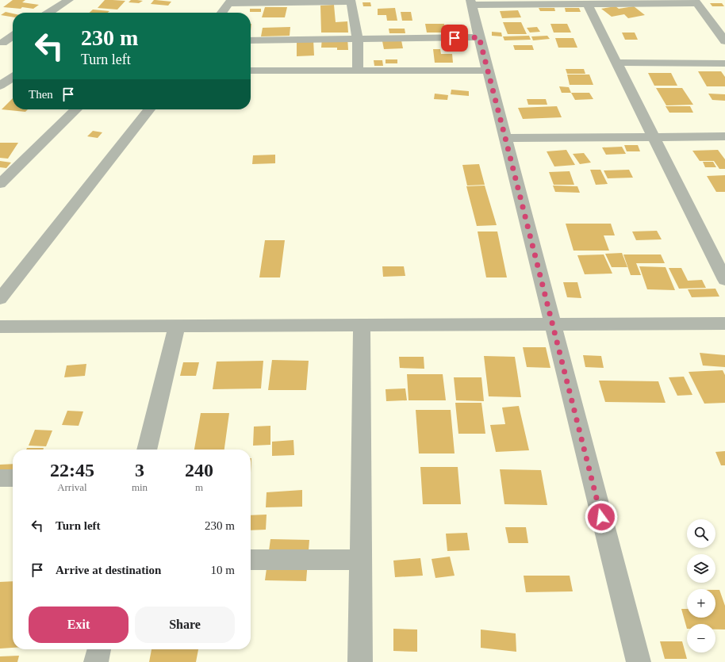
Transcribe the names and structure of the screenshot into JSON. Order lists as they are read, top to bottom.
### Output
{
  "page": {
    "turn": ["230 m", "Turn left"],
    "then": "Then",
    "eta": [
      "22:45",
      "Arrival",
      "3",
      "min",
      "240",
      "m"
    ],
    "list": [
      {
        "name": "Turn left",
        "value": "230 m"
      },
      {
        "name": "Arrive at destination",
        "value": "10 m"
      }
    ],
    "map_buttons": ["+", "−"],
    "buttons": ["Exit", "Share"]
  }
}
